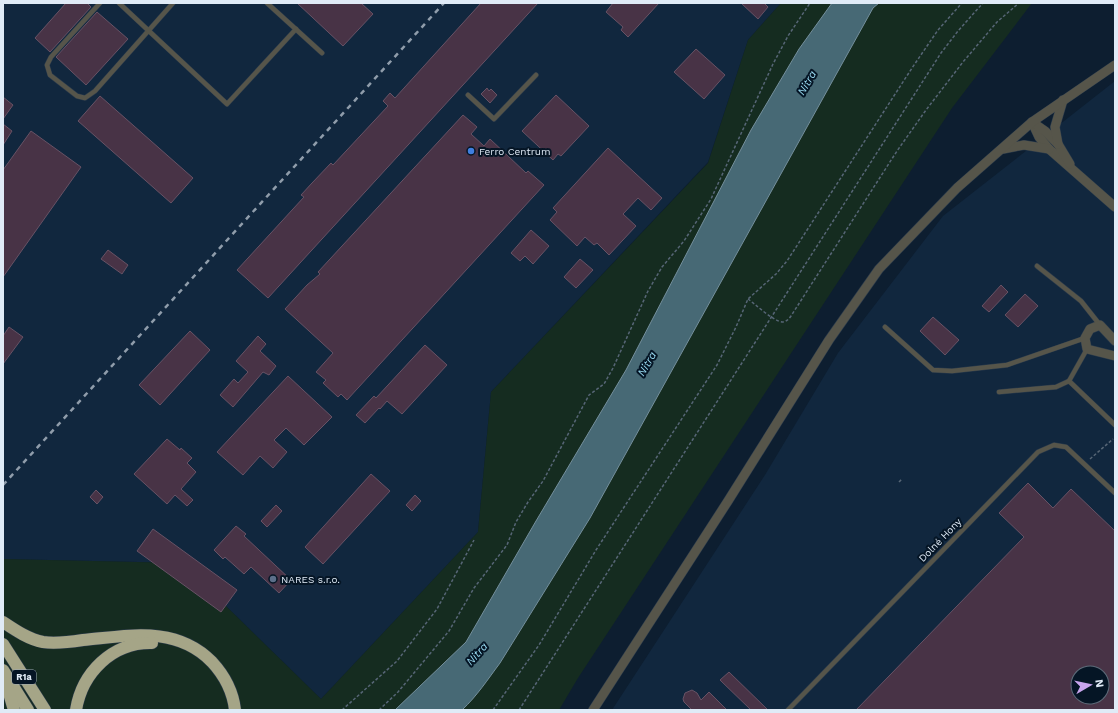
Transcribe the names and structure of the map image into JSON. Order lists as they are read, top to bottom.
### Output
{
  "streets": {
    "highway": ["R1a"],
    "lane": ["Dolné Hony"]
  },
  "water": ["Nitra"],
  "places": ["Ferro Centrum", "NARES s.r.o."],
  "north": "right"
}
